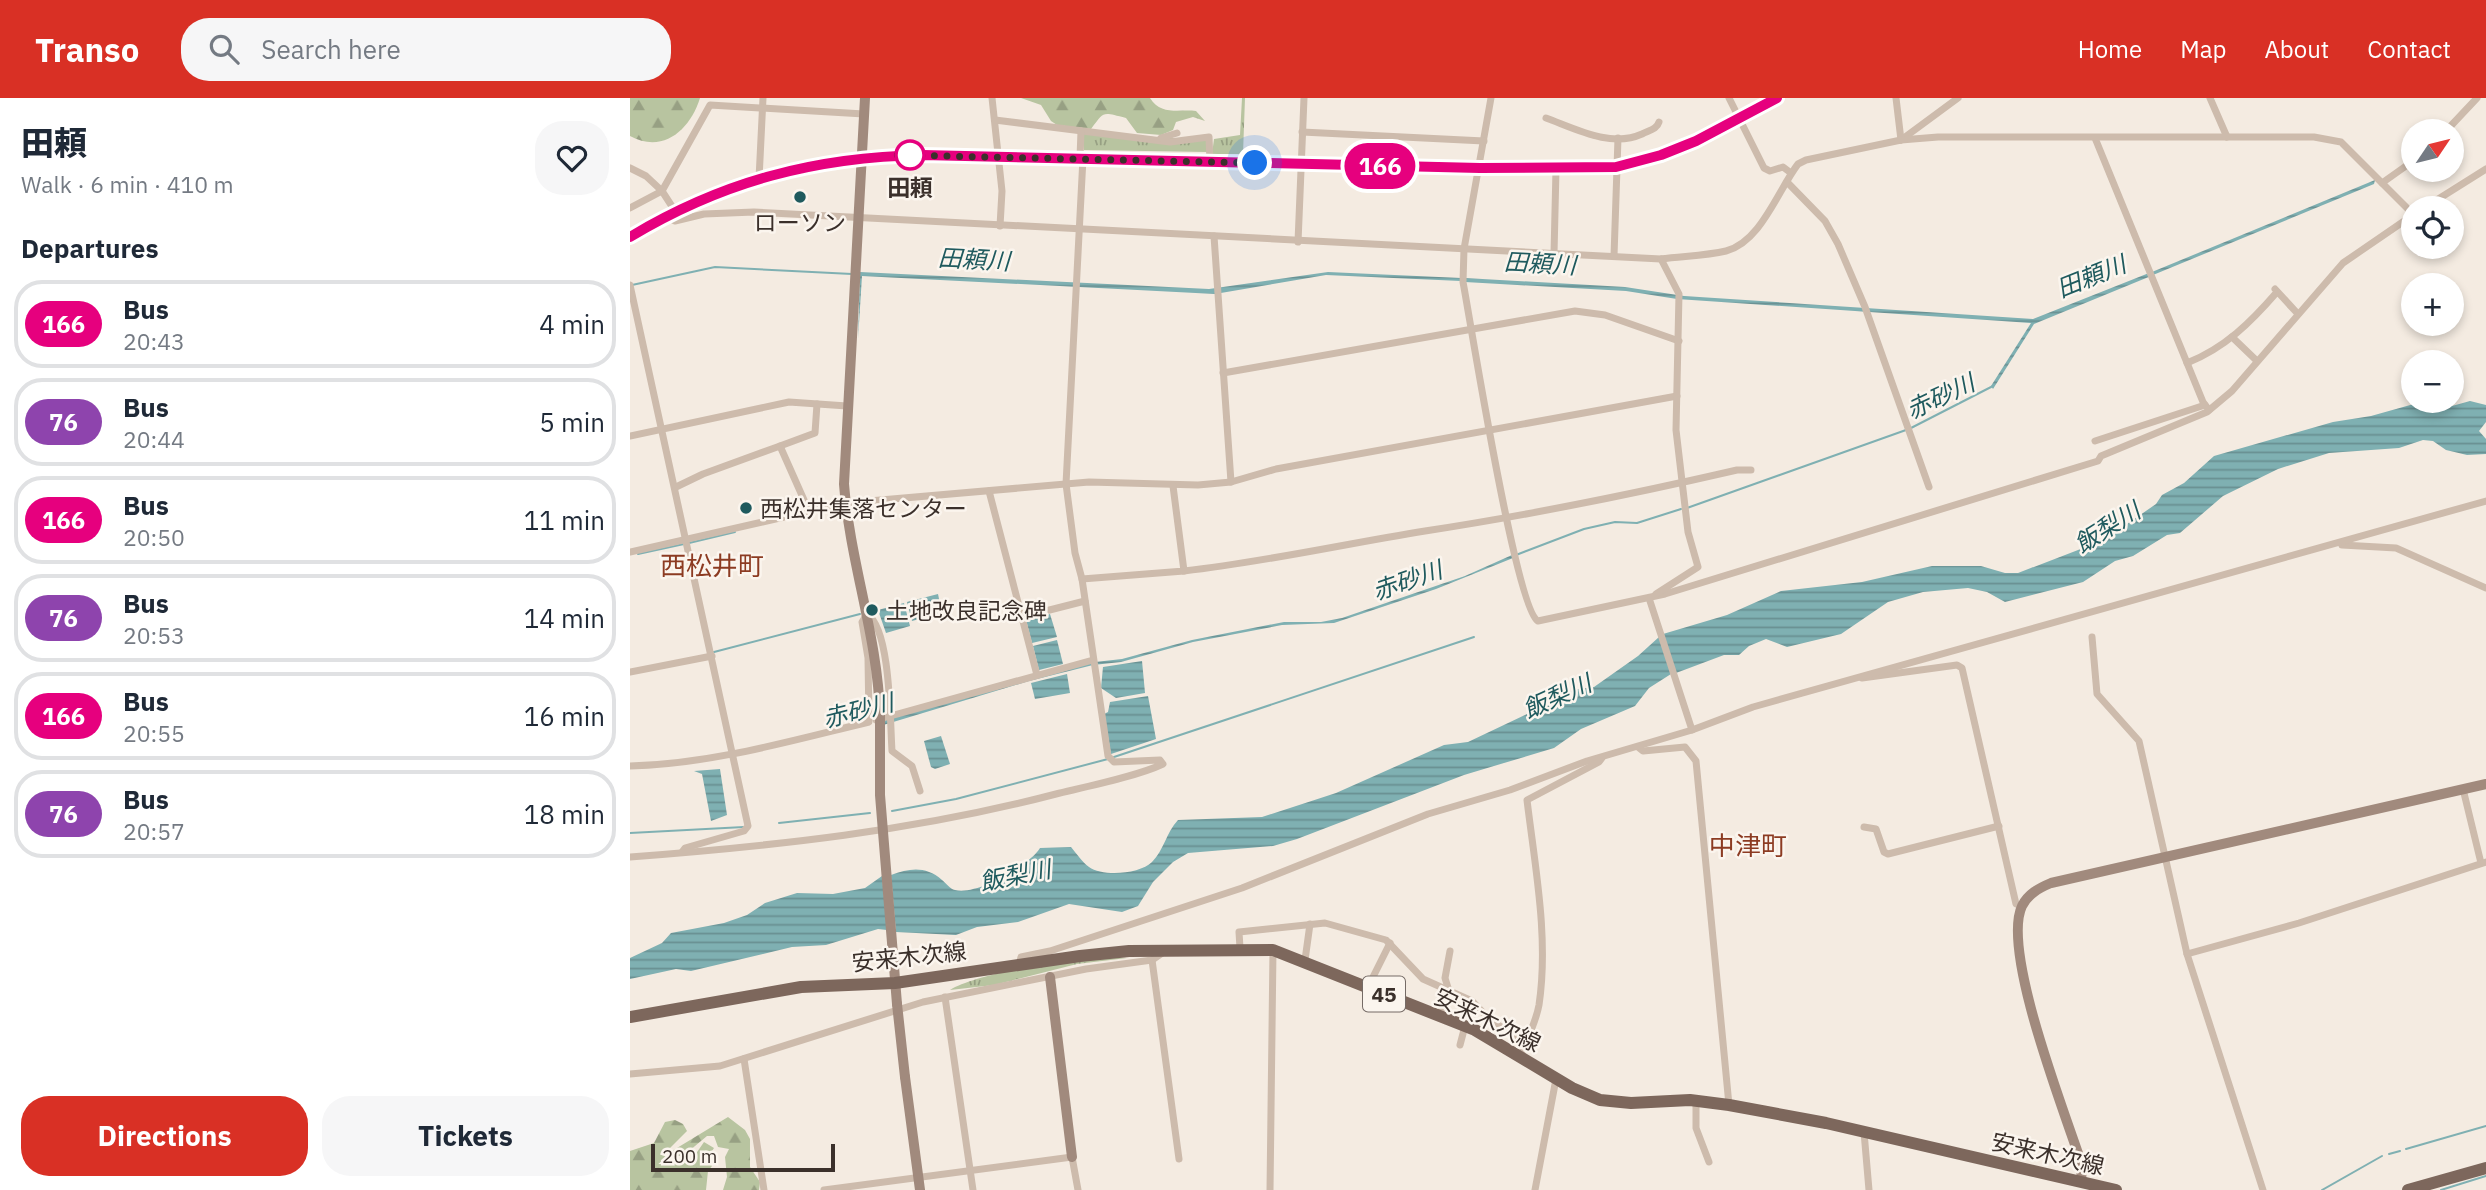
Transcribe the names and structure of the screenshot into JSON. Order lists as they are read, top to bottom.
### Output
{
  "streets": {
    "main road": ["安来木次線", "45"]
  },
  "districts": ["西松井町", "中津町"],
  "water": ["田頼川", "赤砂川", "飯梨川"],
  "places": [
    "田頼",
    "ローソン",
    "西松井集落センター",
    "土地改良記念碑"
  ],
  "lines": ["bus line 166"],
  "scale_bar": "200 m",
  "north": "top right",
  "page": {
    "header": "Transo",
    "search": "Search here",
    "nav": [
      "Home",
      "Map",
      "About",
      "Contact"
    ],
    "heading": [
      ["田頼", "Walk · 6 min · 410 m"],
      "Departures"
    ],
    "on_map": "166",
    "map_buttons": ["+", "−"],
    "list": [
      {
        "mark": "166",
        "name": "Bus",
        "note": "20:43",
        "value": "4 min"
      },
      {
        "mark": "76",
        "name": "Bus",
        "note": "20:44",
        "value": "5 min"
      },
      {
        "mark": "166",
        "name": "Bus",
        "note": "20:50",
        "value": "11 min"
      },
      {
        "mark": "76",
        "name": "Bus",
        "note": "20:53",
        "value": "14 min"
      },
      {
        "mark": "166",
        "name": "Bus",
        "note": "20:55",
        "value": "16 min"
      },
      {
        "mark": "76",
        "name": "Bus",
        "note": "20:57",
        "value": "18 min"
      }
    ],
    "buttons": ["Directions", "Tickets"],
    "scale": "200 m"
  }
}
